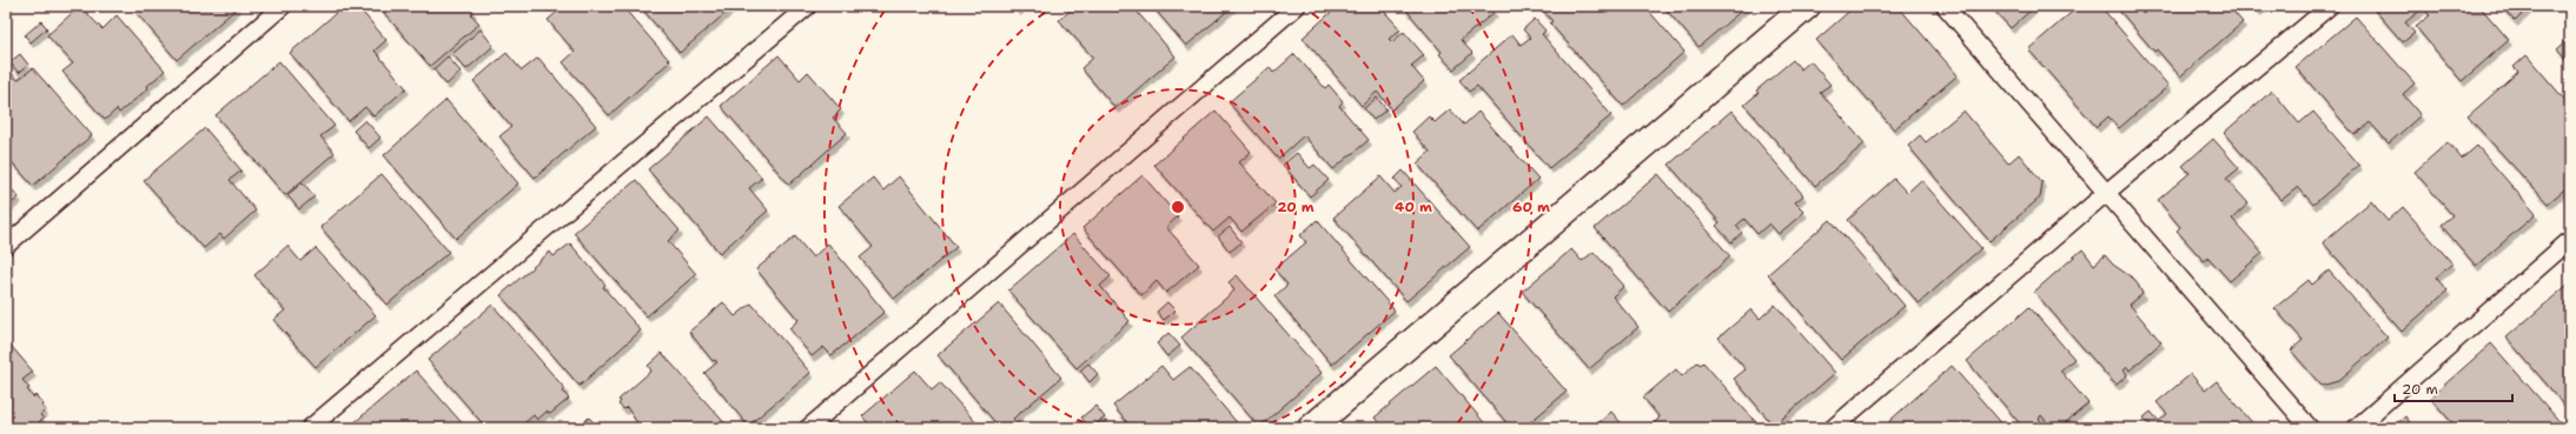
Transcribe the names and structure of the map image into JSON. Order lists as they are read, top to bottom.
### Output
{
  "scale_bar": "20 m",
  "rings": ["20 m", "40 m", "60 m"]
}
